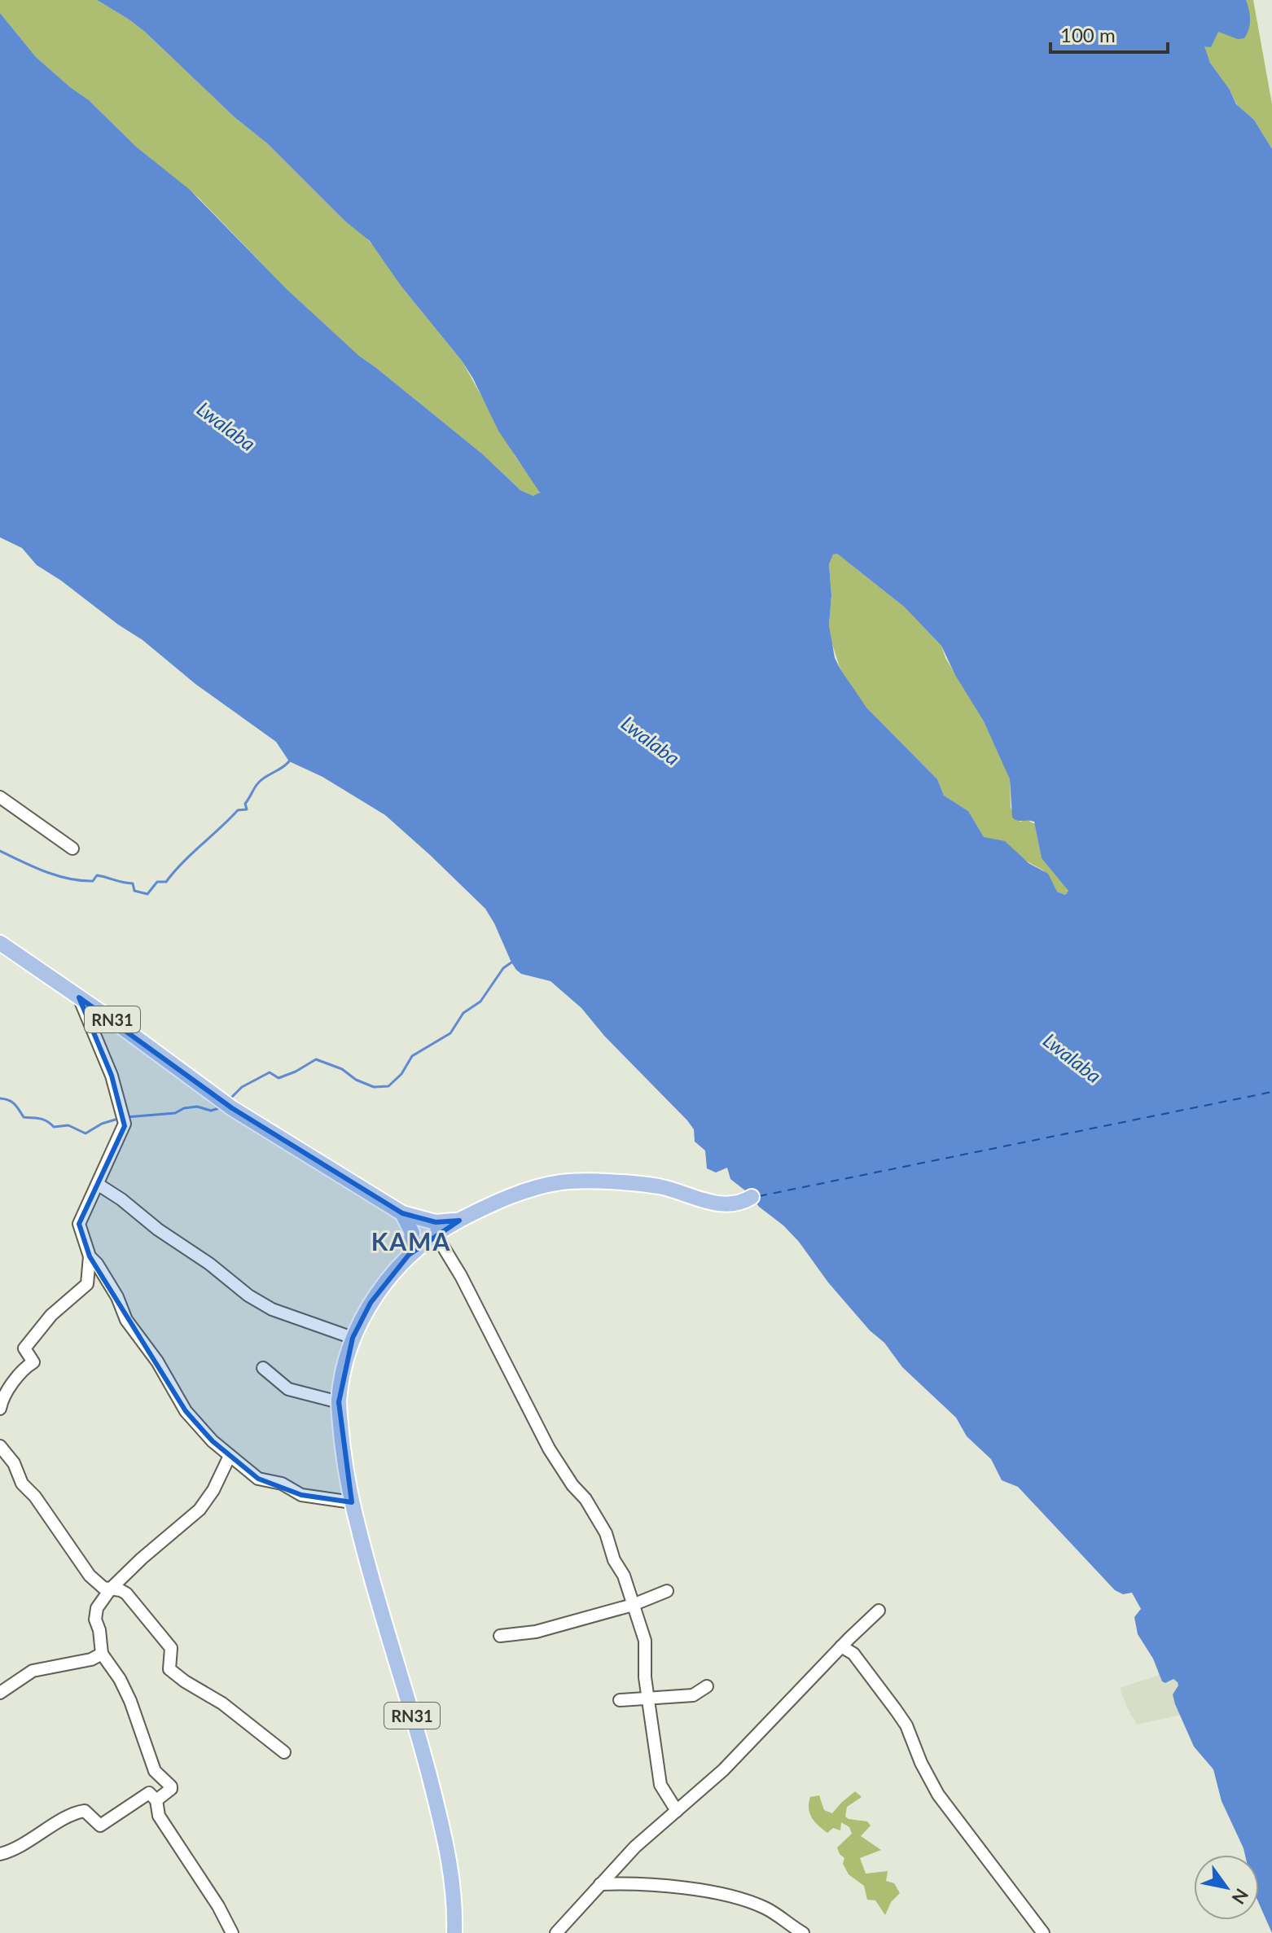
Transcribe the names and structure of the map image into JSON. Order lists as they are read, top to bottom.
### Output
{
  "streets": {
    "main road": ["RN31"]
  },
  "districts": ["KAMA"],
  "water": ["Lwalaba"],
  "scale_bar": "100 m",
  "north": "bottom right"
}
